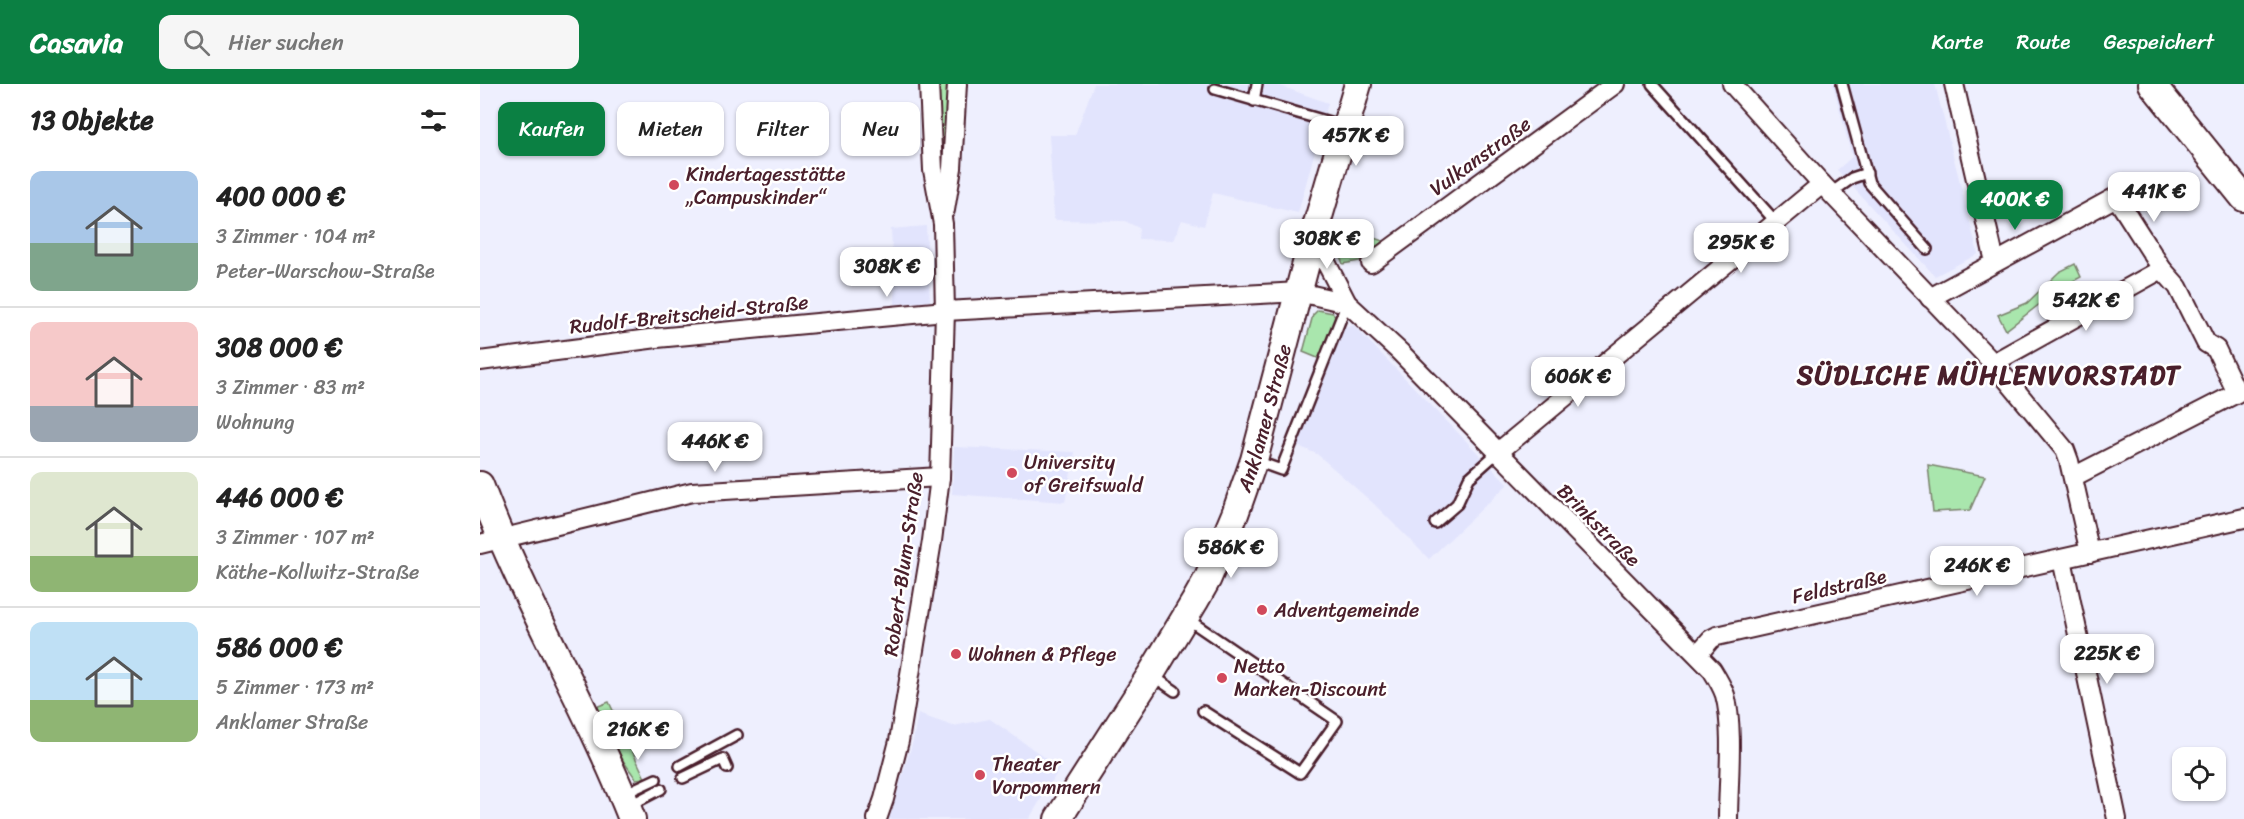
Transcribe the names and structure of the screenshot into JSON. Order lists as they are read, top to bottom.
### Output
{
  "streets": {
    "main road": ["Anklamer Straße"],
    "street": [
      "Vulkanstraße",
      "Rudolf-Breitscheid-Straße",
      "Brinkstraße",
      "Robert-Blum-Straße",
      "Feldstraße"
    ]
  },
  "crossings": [
    ["Rudolf-Breitscheid-Straße", "Anklamer Straße"],
    ["Rudolf-Breitscheid-Straße", "Robert-Blum-Straße"],
    ["Anklamer Straße", "Brinkstraße"],
    ["Brinkstraße", "Feldstraße"]
  ],
  "districts": ["SÜDLICHE MÜHLENVORSTADT"],
  "places": [
    "Kindertagesstätte „Campuskinder“",
    "University of Greifswald",
    "Adventgemeinde",
    "Wohnen & Pflege",
    "Netto Marken-Discount",
    "Theater Vorpommern"
  ],
  "page": {
    "header": "Casavia",
    "search": "Hier suchen",
    "nav": ["Karte", "Route", "Gespeichert"],
    "heading": "13 Objekte",
    "chip": [
      "Kaufen",
      "Mieten",
      "Filter",
      "Neu"
    ],
    "price": [
      "457K €",
      "441K €",
      "400K €",
      "308K €",
      "295K €",
      "308K €",
      "542K €",
      "606K €",
      "446K €",
      "586K €",
      "246K €",
      "225K €",
      "216K €"
    ],
    "list": [
      {
        "name": "400 000 €",
        "note": "3 Zimmer · 104 m² · Peter-Warschow-Straße"
      },
      {
        "name": "308 000 €",
        "note": "3 Zimmer · 83 m² · Wohnung"
      },
      {
        "name": "446 000 €",
        "note": "3 Zimmer · 107 m² · Käthe-Kollwitz-Straße"
      },
      {
        "name": "586 000 €",
        "note": "5 Zimmer · 173 m² · Anklamer Straße"
      }
    ]
  }
}
